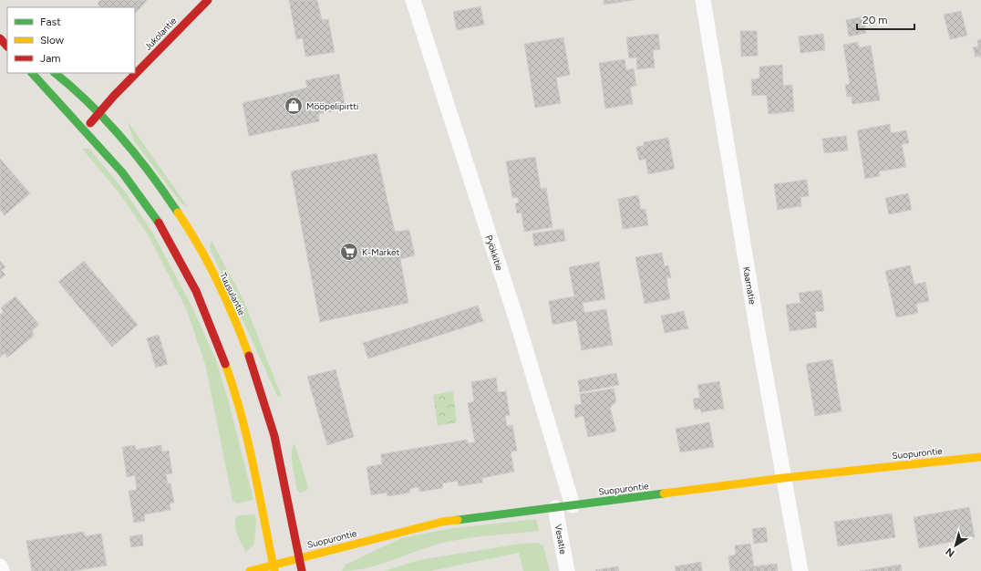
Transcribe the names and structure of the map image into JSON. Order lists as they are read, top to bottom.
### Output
{
  "streets": {
    "main road": ["Jukolantie", "Tuusulantie", "Suopurontie"],
    "street": ["Pyökkitie", "Kaarnatie", "Vesatie"]
  },
  "crossings": [
    ["Jukolantie", "Tuusulantie"],
    ["Pyökkitie", "Suopurontie"],
    ["Kaarnatie", "Suopurontie"],
    ["Tuusulantie", "Suopurontie"],
    ["Suopurontie", "Vesatie"]
  ],
  "places": {
    "shop": ["Mööpelipirtti"],
    "supermarket": ["K-Market"]
  },
  "legend": ["Fast", "Slow", "Jam"],
  "scale_bar": "20 m",
  "north": "bottom left"
}
